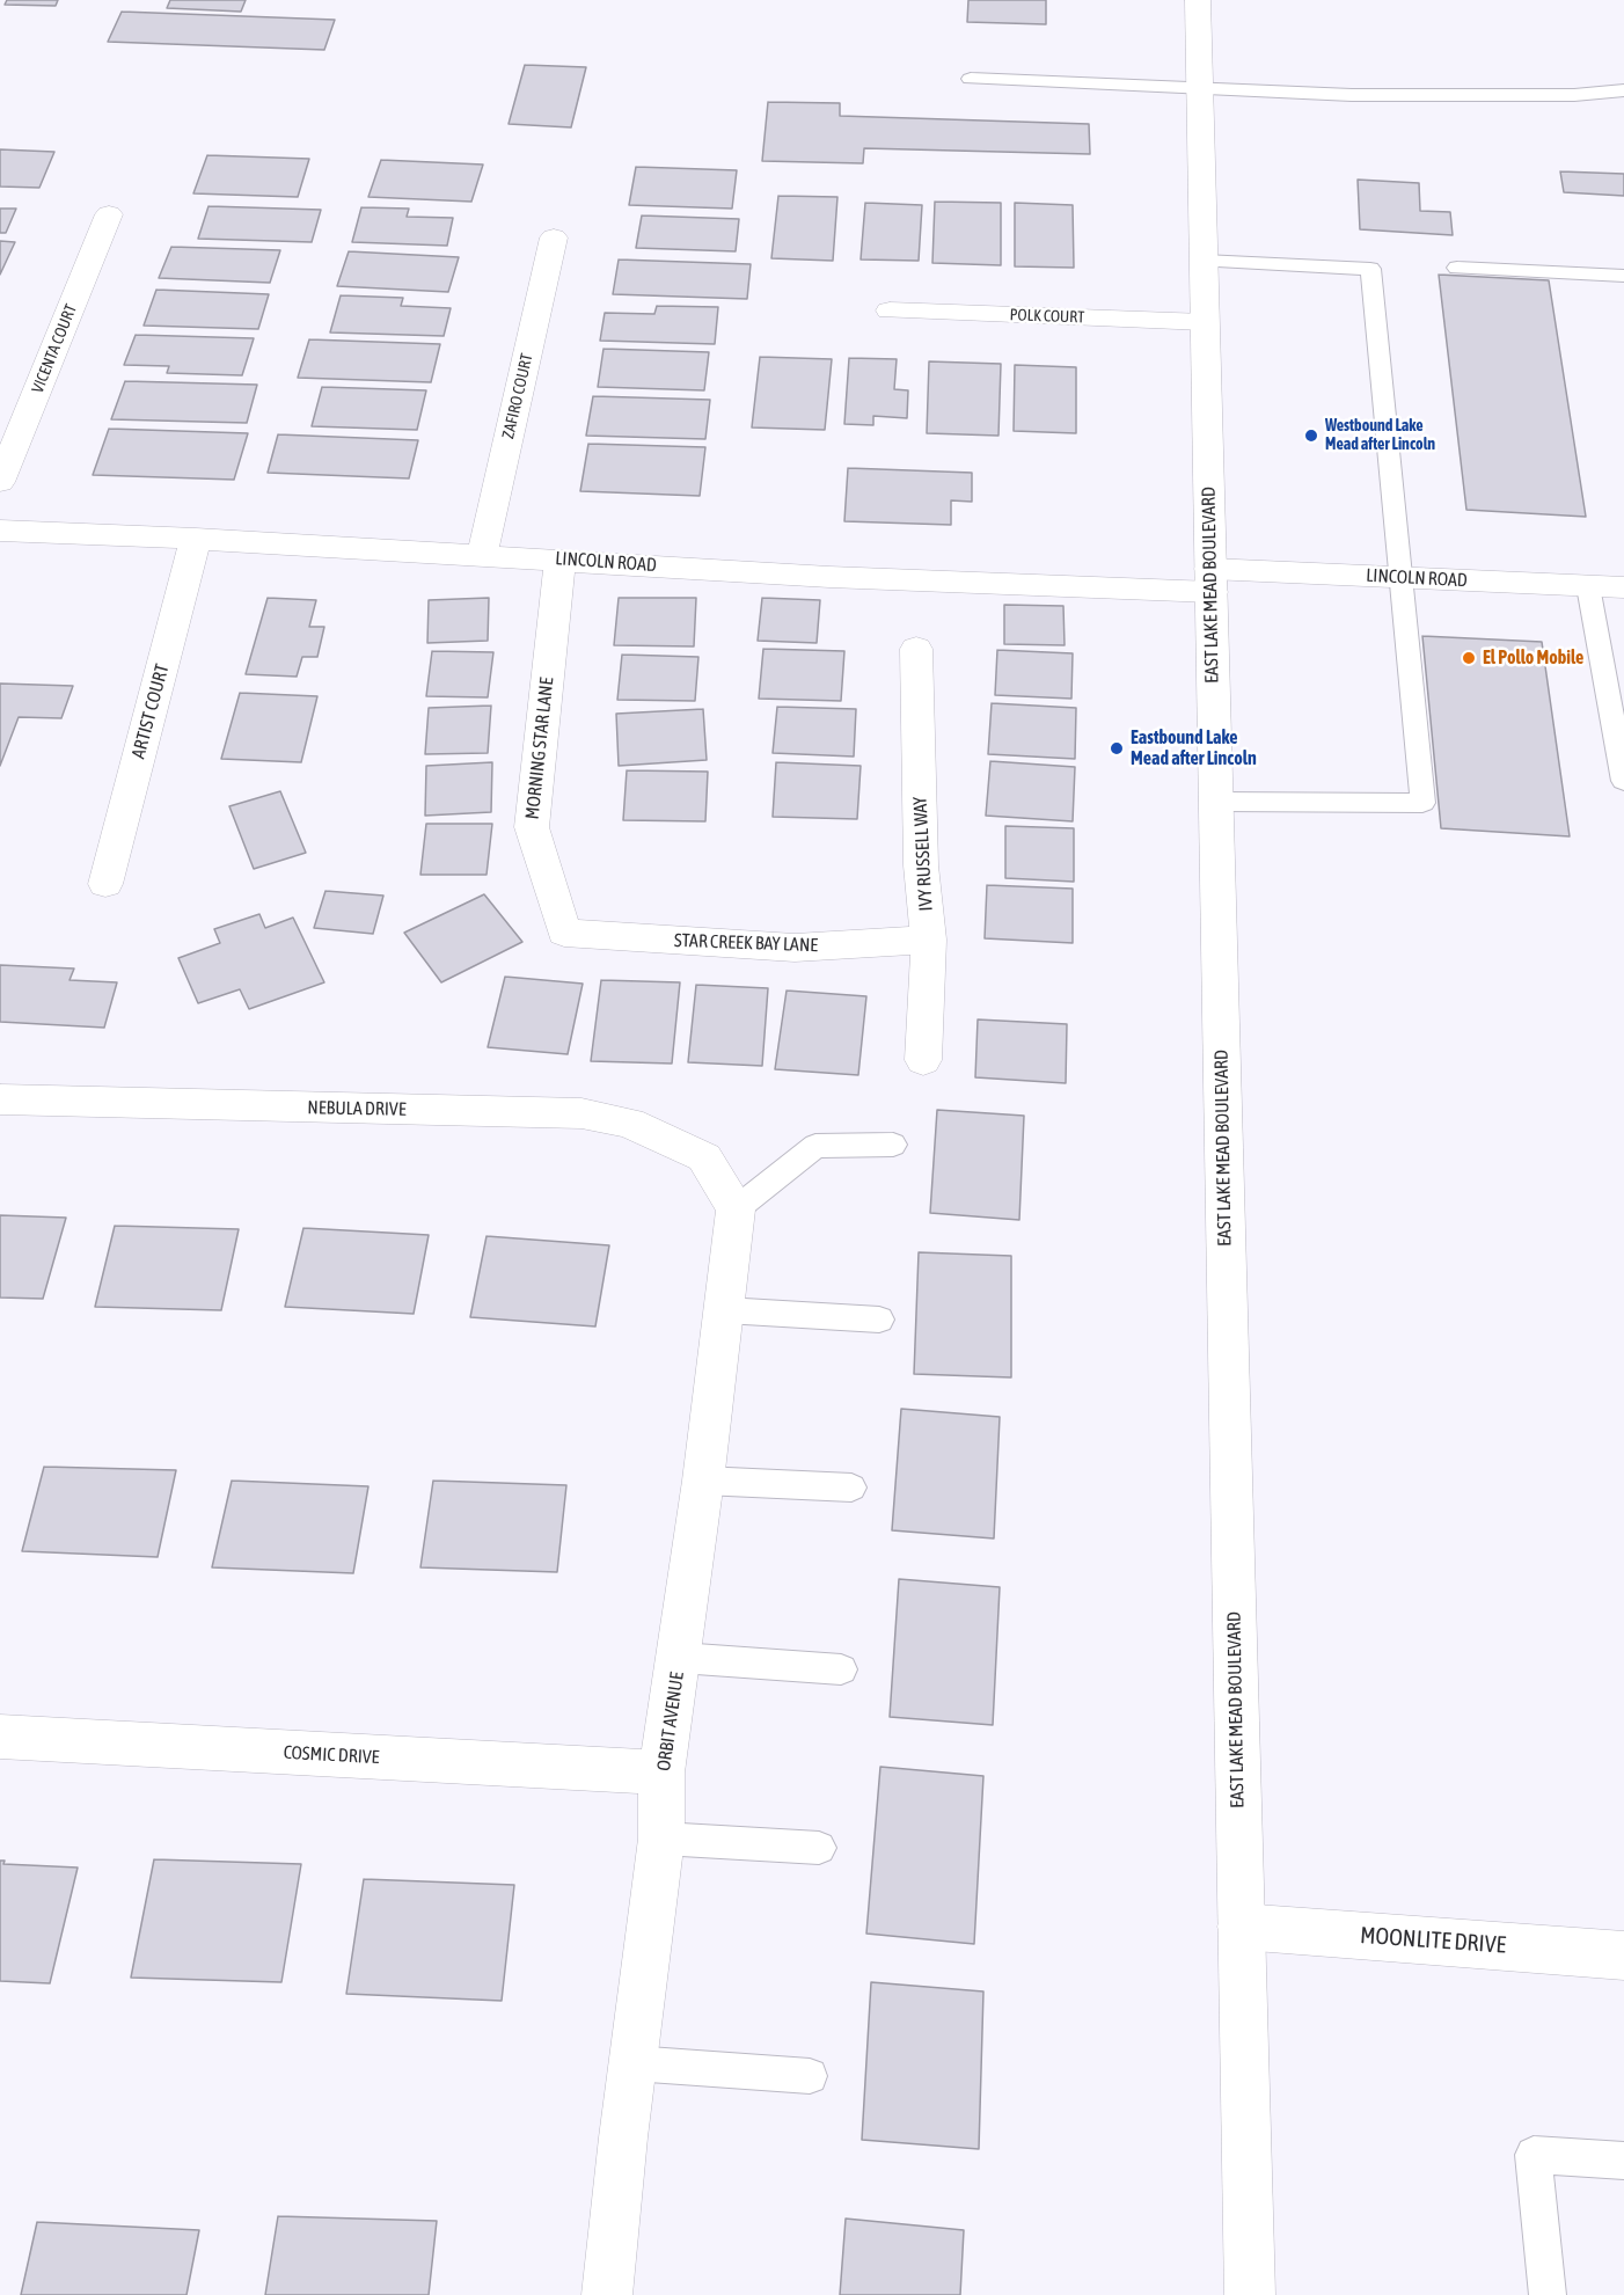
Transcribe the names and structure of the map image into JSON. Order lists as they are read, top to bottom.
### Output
{
  "streets": {
    "street": [
      "POLK COURT",
      "VICENTA COURT",
      "ZAFIRO COURT",
      "LINCOLN ROAD",
      "EAST LAKE MEAD BOULEVARD",
      "ARTIST COURT",
      "MORNING STAR LANE",
      "IVY RUSSELL WAY",
      "STAR CREEK BAY LANE",
      "NEBULA DRIVE",
      "ORBIT AVENUE",
      "COSMIC DRIVE",
      "MOONLITE DRIVE"
    ]
  },
  "crossings": [
    ["POLK COURT", "EAST LAKE MEAD BOULEVARD"],
    ["ZAFIRO COURT", "LINCOLN ROAD"],
    ["LINCOLN ROAD", "EAST LAKE MEAD BOULEVARD"],
    ["LINCOLN ROAD", "ARTIST COURT"],
    ["LINCOLN ROAD", "MORNING STAR LANE"],
    ["EAST LAKE MEAD BOULEVARD", "MOONLITE DRIVE"],
    ["MORNING STAR LANE", "STAR CREEK BAY LANE"],
    ["IVY RUSSELL WAY", "STAR CREEK BAY LANE"],
    ["NEBULA DRIVE", "ORBIT AVENUE"],
    ["ORBIT AVENUE", "COSMIC DRIVE"]
  ],
  "places": ["Westbound Lake Mead after Lincoln", "El Pollo Mobile", "Eastbound Lake Mead after Lincoln"]
}
